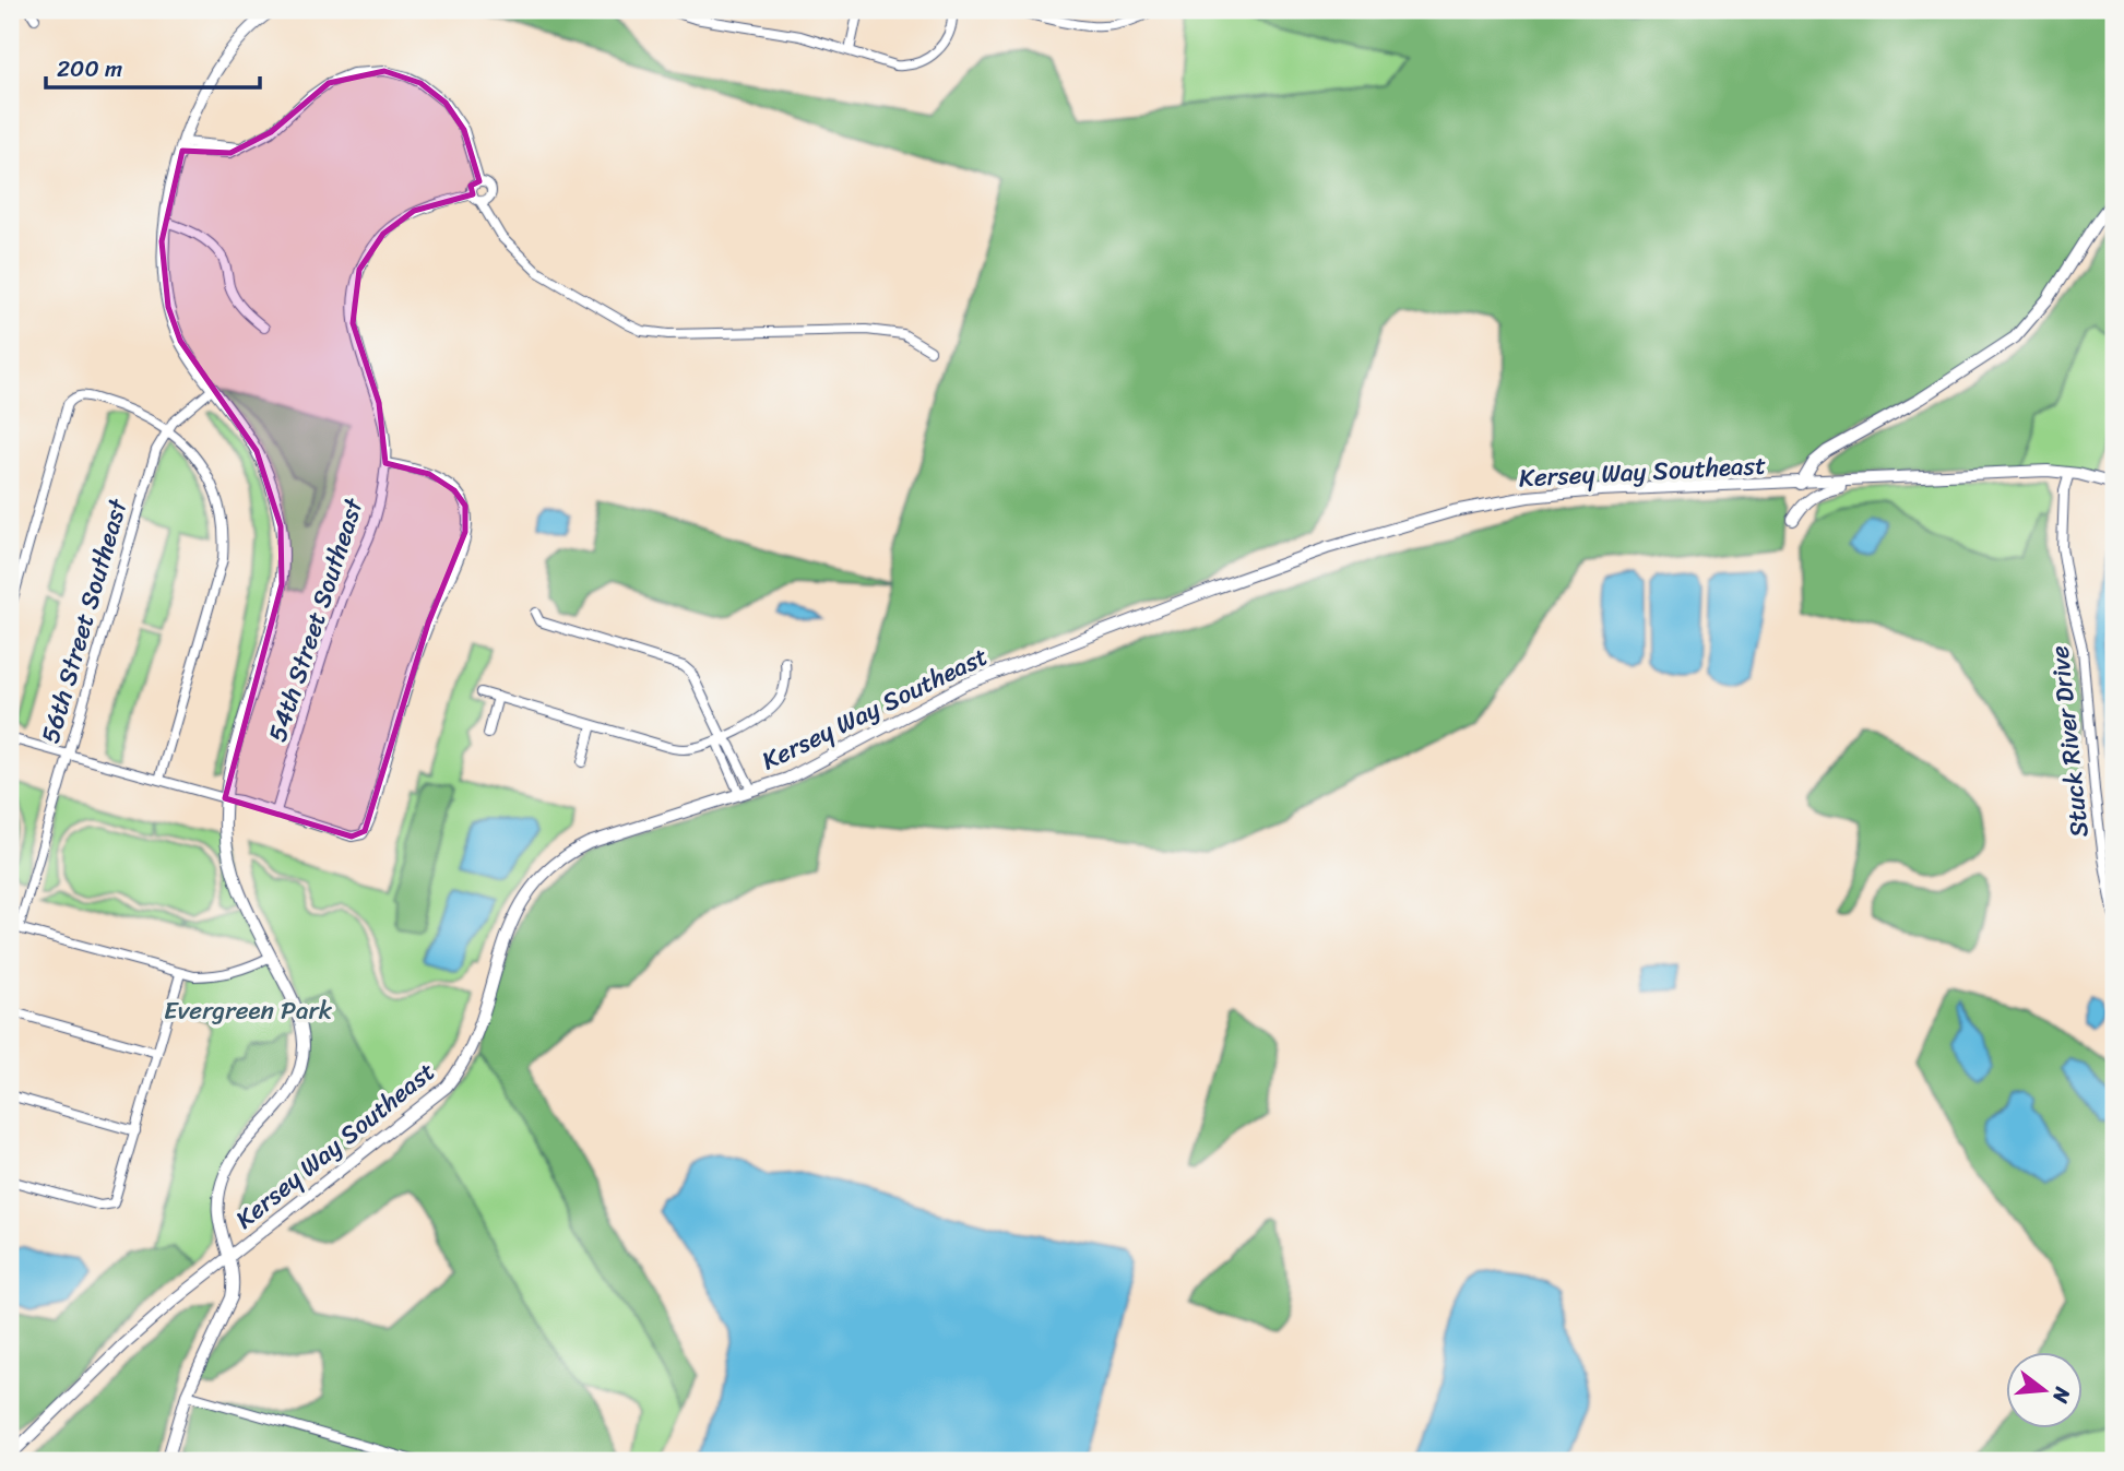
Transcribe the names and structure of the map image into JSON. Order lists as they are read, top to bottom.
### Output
{
  "streets": {
    "street": [
      "Kersey Way Southeast",
      "54th Street Southeast",
      "56th Street Southeast",
      "Stuck River Drive"
    ]
  },
  "crossings": [
    ["Kersey Way Southeast", "Stuck River Drive"]
  ],
  "parks": ["Evergreen Park"],
  "scale_bar": "200 m",
  "north": "right"
}
